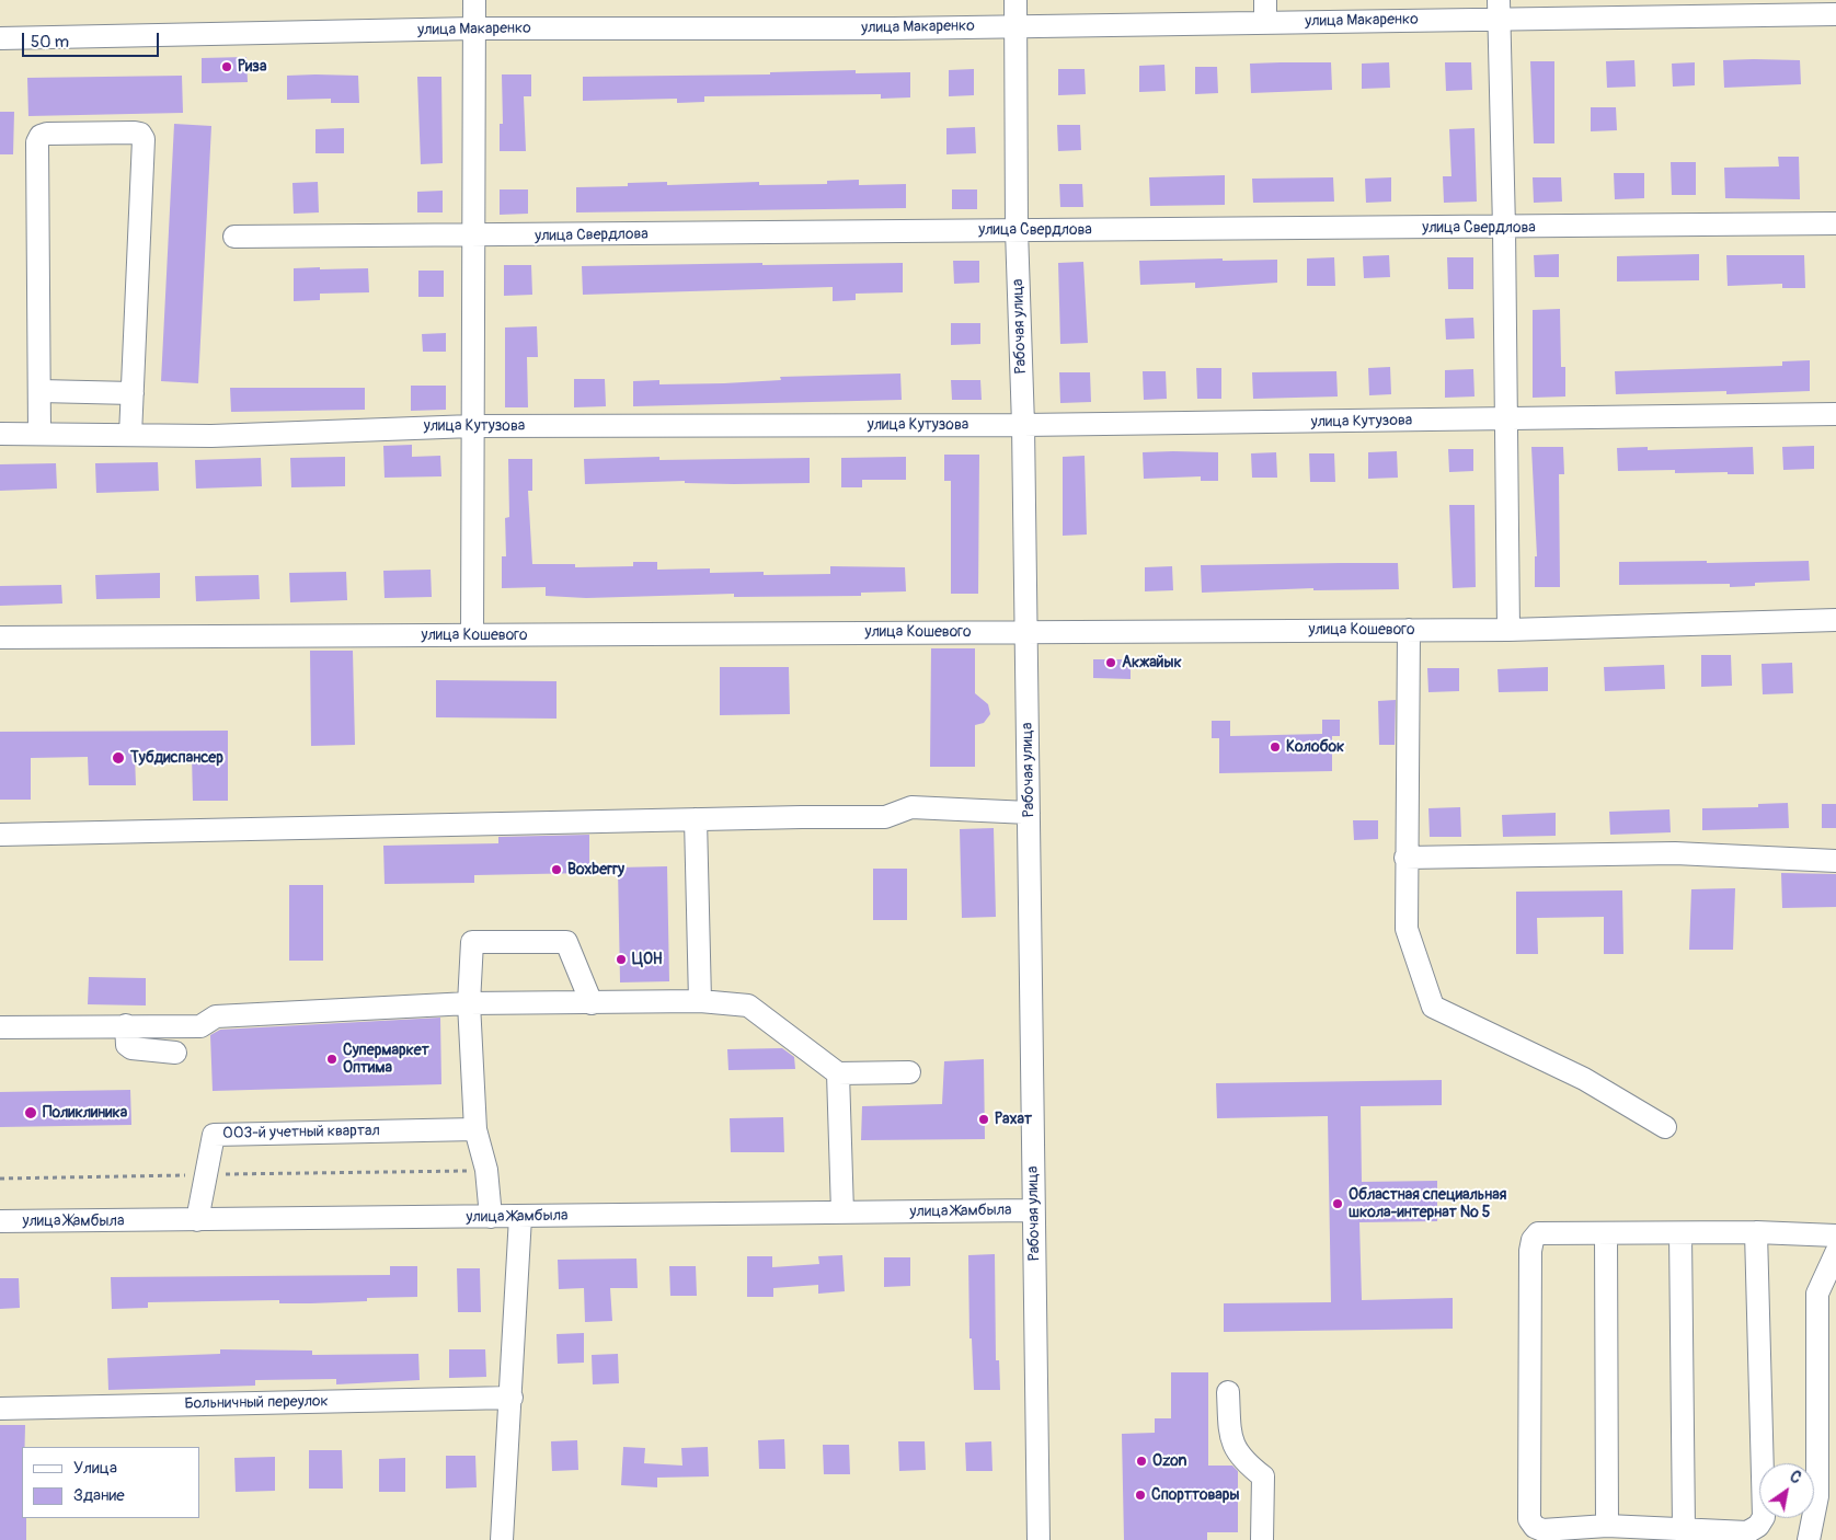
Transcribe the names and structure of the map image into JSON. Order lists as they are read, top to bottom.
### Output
{
  "streets": {
    "street": [
      "улица Макаренко",
      "улица Свердлова",
      "Рабочая улица",
      "улица Кутузова",
      "улица Кошевого",
      "003-й учетный квартал",
      "улица Жамбыла",
      "Больничный переулок"
    ]
  },
  "crossings": [
    ["улица Макаренко", "Рабочая улица"],
    ["улица Свердлова", "Рабочая улица"],
    ["Рабочая улица", "улица Кутузова"],
    ["Рабочая улица", "улица Кошевого"],
    ["Рабочая улица", "улица Жамбыла"],
    ["003-й учетный квартал", "улица Жамбыла"]
  ],
  "places": [
    "Риза",
    "Акжайык",
    "Колобок",
    "Тубдиспансер",
    "Boxberry",
    "ЦОН",
    "Супермаркет Оптима",
    "Поликлиника",
    "Рахат",
    "Областная специальная школа-интернат № 5",
    "Ozon",
    "Спорттовары"
  ],
  "legend": ["Улица", "Здание"],
  "scale_bar": "50 m",
  "north": "top right"
}
